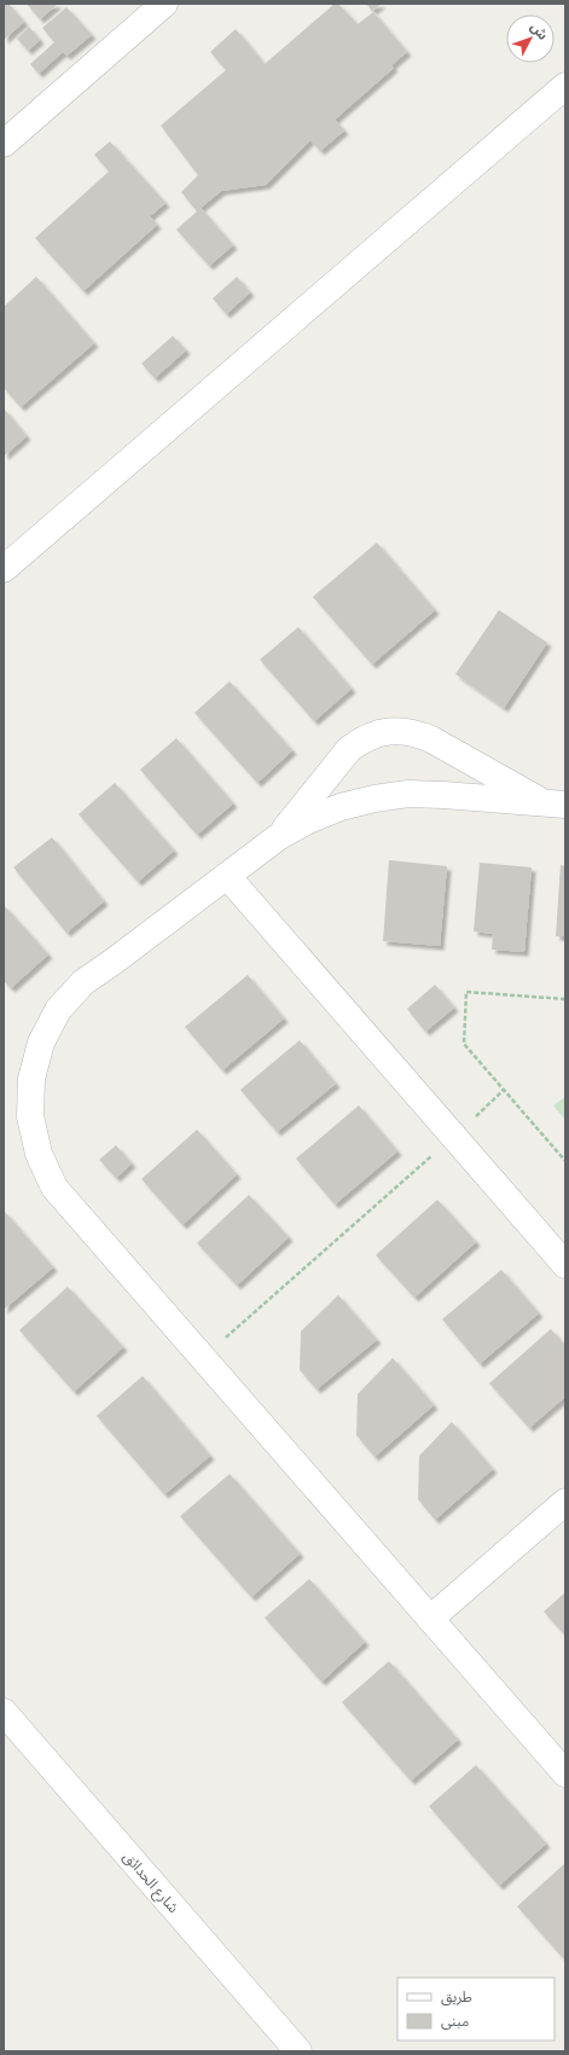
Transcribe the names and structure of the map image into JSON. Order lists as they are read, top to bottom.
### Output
{
  "streets": {
    "street": ["شارع الحدائق"]
  },
  "legend": ["طريق", "مبنى"],
  "north": "top right"
}
